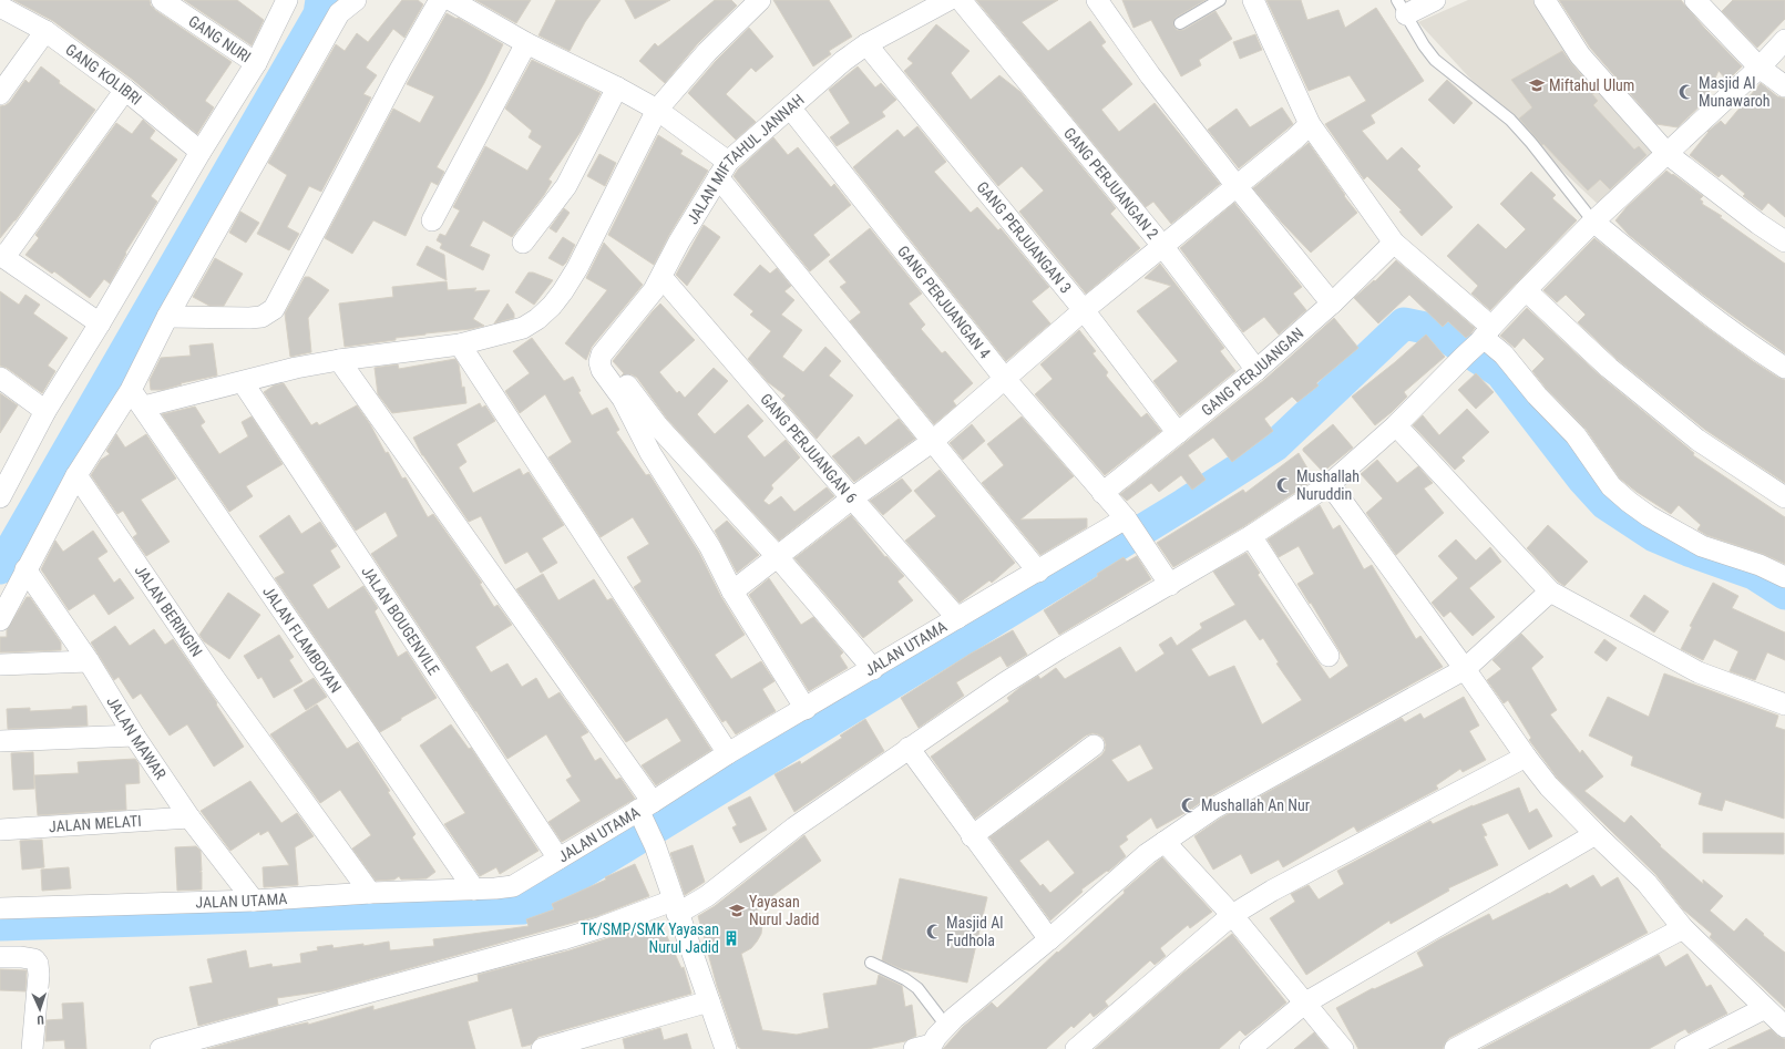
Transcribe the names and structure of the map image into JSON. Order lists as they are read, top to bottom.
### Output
{
  "streets": {
    "street": [
      "GANG NURI",
      "GANG KOLIBRI",
      "JALAN MIFTAHUL JANNAH",
      "GANG PERJUANGAN 2",
      "GANG PERJUANGAN 3",
      "GANG PERJUANGAN 4",
      "GANG PERJUANGAN",
      "GANG PERJUANGAN 6",
      "JALAN BERINGIN",
      "JALAN BOUGENVILE",
      "JALAN FLAMBOYAN",
      "JALAN UTAMA",
      "JALAN MAWAR",
      "JALAN MELATI"
    ]
  },
  "crossings": [
    ["JALAN MIFTAHUL JANNAH", "GANG PERJUANGAN 3"],
    ["JALAN MIFTAHUL JANNAH", "GANG PERJUANGAN 4"],
    ["JALAN MIFTAHUL JANNAH", "GANG PERJUANGAN 6"],
    ["GANG PERJUANGAN 2", "GANG PERJUANGAN"],
    ["GANG PERJUANGAN 3", "GANG PERJUANGAN"],
    ["GANG PERJUANGAN 4", "GANG PERJUANGAN"],
    ["GANG PERJUANGAN 4", "JALAN UTAMA"],
    ["GANG PERJUANGAN 6", "JALAN UTAMA"],
    ["JALAN BERINGIN", "JALAN UTAMA"],
    ["JALAN BOUGENVILE", "JALAN UTAMA"],
    ["JALAN FLAMBOYAN", "JALAN UTAMA"],
    ["JALAN UTAMA", "JALAN MAWAR"],
    ["JALAN MAWAR", "JALAN MELATI"]
  ],
  "places": {
    "school or university": ["Miftahul Ulum", "Yayasan Nurul Jadid"],
    "mosque": [
      "Masjid Al Munawaroh",
      "Mushallah Nuruddin",
      "Mushallah An Nur",
      "Masjid Al Fudhola"
    ],
    "building": ["TK/SMP/SMK Yayasan Nurul Jadid"]
  },
  "north": "bottom"
}
